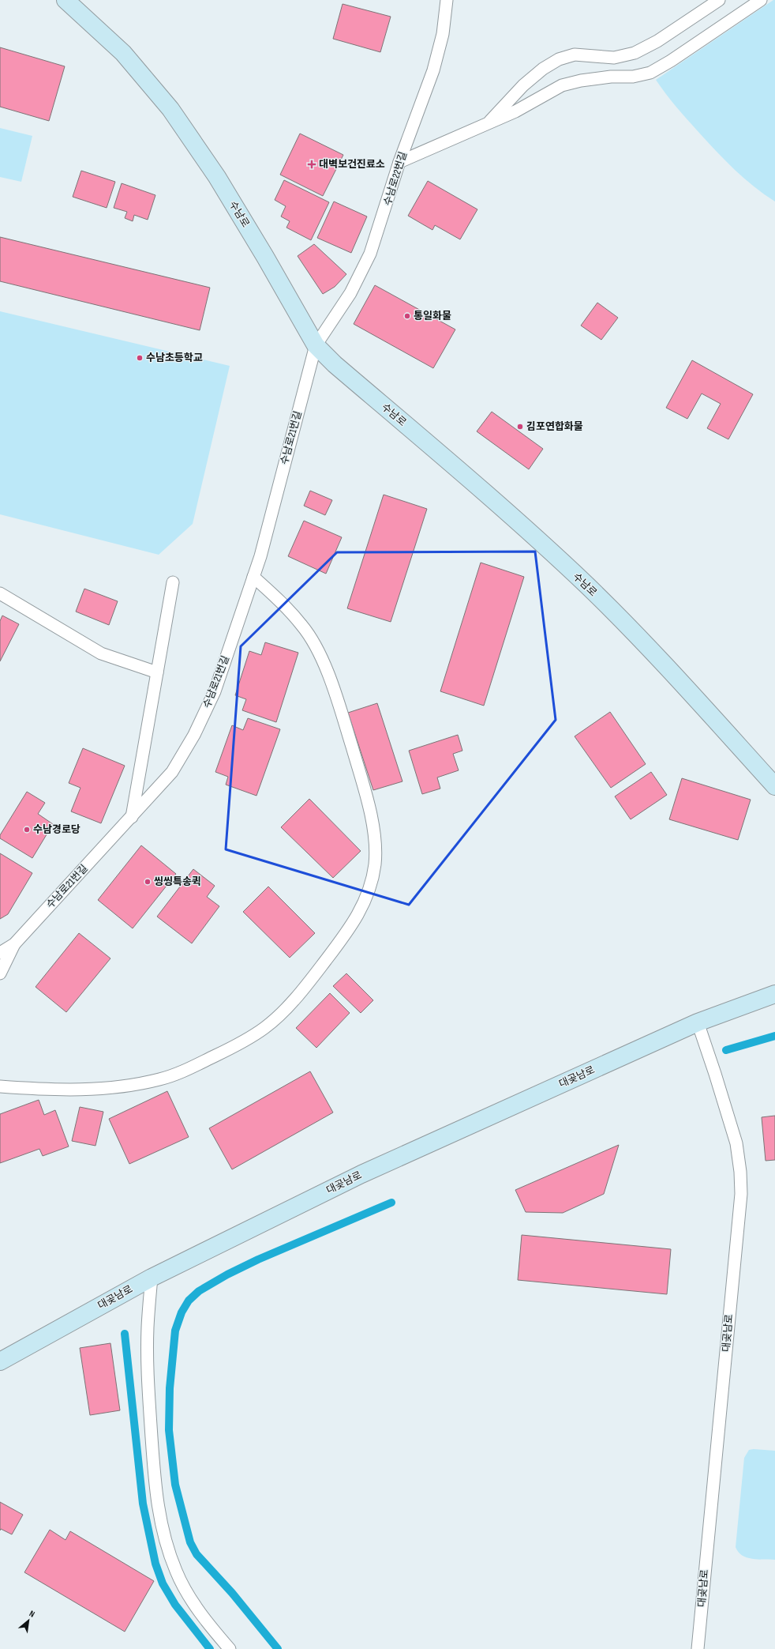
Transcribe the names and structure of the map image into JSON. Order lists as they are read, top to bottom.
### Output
{
  "streets": {
    "street": ["수남로", "대곶남로"],
    "lane": ["수남로22번길", "수남로21번길"]
  },
  "crossings": [
    ["수남로22번길", "수남로"],
    ["수남로22번길", "수남로21번길"],
    ["수남로", "수남로21번길"]
  ],
  "places": {
    "health": ["대벽보건진료소"],
    "other": [
      "통일화물",
      "수남초등학교",
      "김포연합화물",
      "수남경로당",
      "씽씽특송퀵"
    ]
  },
  "north": "top right"
}
